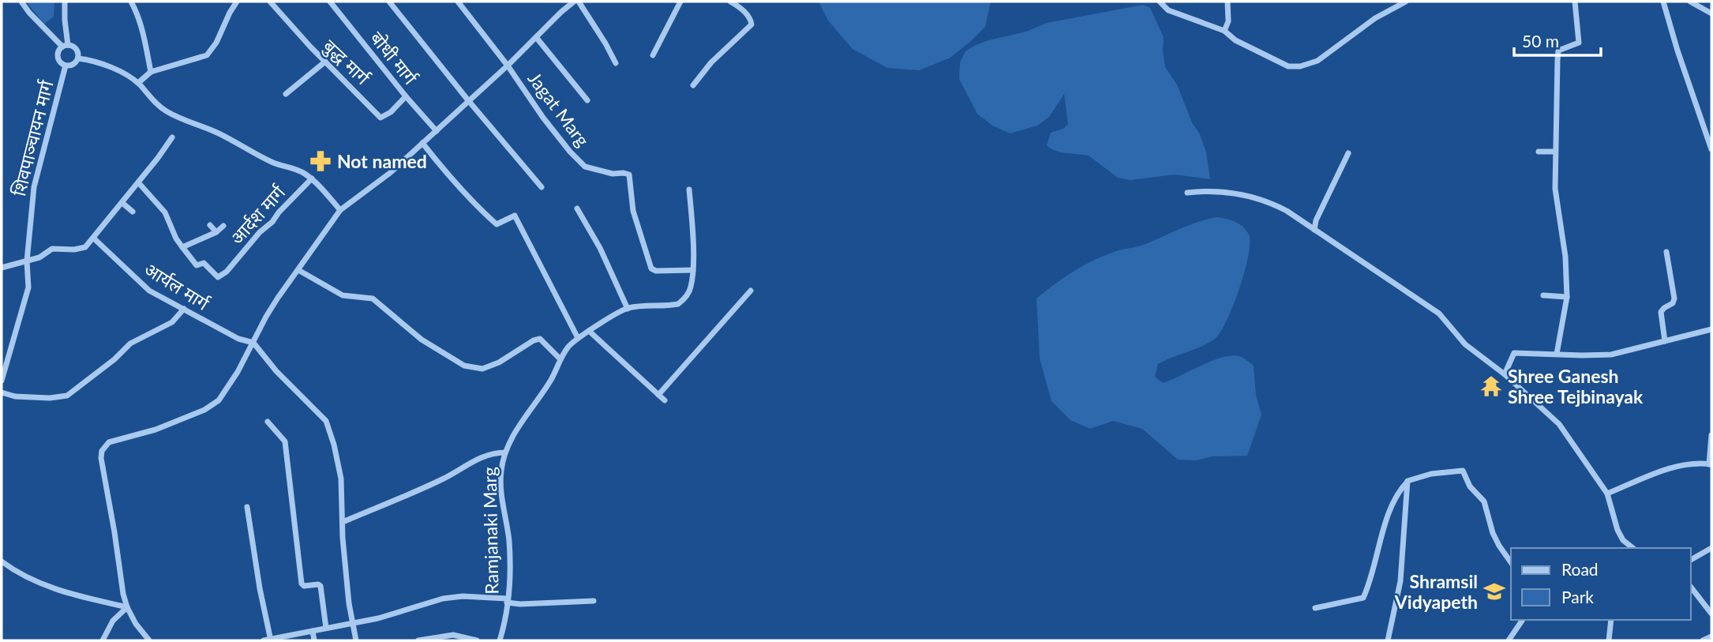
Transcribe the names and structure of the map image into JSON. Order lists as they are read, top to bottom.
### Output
{
  "streets": {
    "street": [
      "बोधी मार्ग",
      "बुद्ध मार्ग",
      "Jagat Marg",
      "शिवपाञ्चायन मार्ग",
      "आर्दश मार्ग",
      "आर्यल मार्ग",
      "Ramjanaki Marg"
    ]
  },
  "crossings": [
    ["बोधी मार्ग", "बुद्ध मार्ग"],
    ["Jagat Marg", "Ramjanaki Marg"]
  ],
  "places": {
    "pharmacy": ["Not named"],
    "temple": ["Shree Ganesh Shree Tejbinayak"],
    "school or university": ["Shramsil Vidyapeth"]
  },
  "legend": ["Road", "Park"],
  "scale_bar": "50 m"
}
